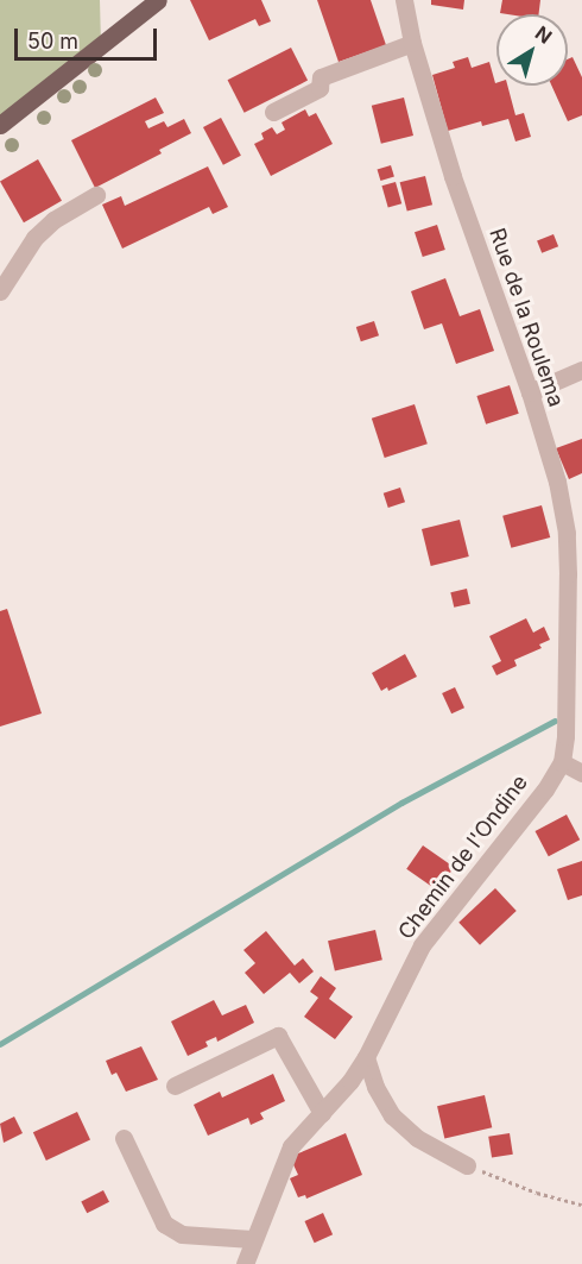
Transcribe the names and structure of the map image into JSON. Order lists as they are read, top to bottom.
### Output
{
  "streets": {
    "street": ["Rue de la Roulema", "Chemin de l'Ondine"]
  },
  "crossings": [
    ["Rue de la Roulema", "Chemin de l'Ondine"]
  ],
  "scale_bar": "50 m",
  "north": "top right"
}
